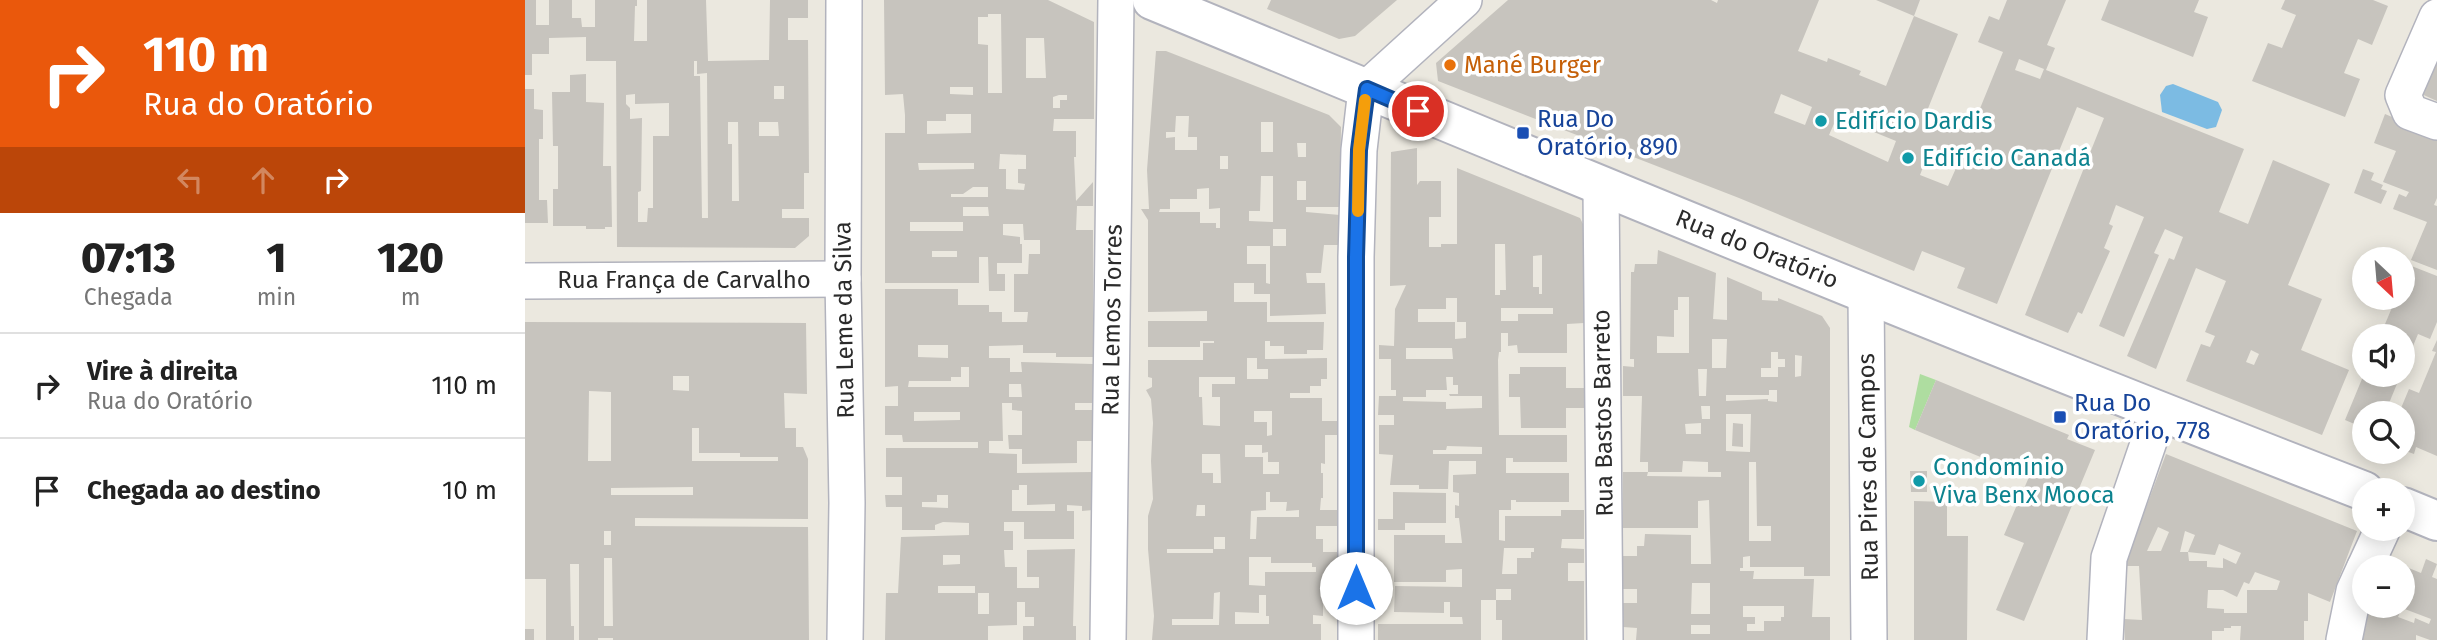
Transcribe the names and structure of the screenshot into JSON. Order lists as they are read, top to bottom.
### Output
{
  "streets": {
    "street": [
      "Rua do Oratório",
      "Rua França de Carvalho",
      "Rua Leme da Silva",
      "Rua Lemos Torres",
      "Rua Bastos Barreto",
      "Rua Pires de Campos"
    ]
  },
  "crossings": [
    ["Rua do Oratório", "Rua Bastos Barreto"],
    ["Rua do Oratório", "Rua Pires de Campos"],
    ["Rua França de Carvalho", "Rua Leme da Silva"]
  ],
  "places": {
    "other": [
      "Mané Burger",
      "Edifício Dardis",
      "Edifício Canadá",
      "Condomínio Viva Benx Mooca"
    ],
    "transit": ["Rua Do Oratório, 890", "Rua Do Oratório, 778"]
  },
  "north": "bottom right",
  "page": {
    "turn": ["110 m", "Rua do Oratório"],
    "eta": [
      "07:13",
      "Chegada",
      "1",
      "min",
      "120",
      "m"
    ],
    "map_buttons": ["+", "−"],
    "list": [
      {
        "name": "Vire à direita",
        "note": "Rua do Oratório",
        "value": "110 m"
      },
      {
        "name": "Chegada ao destino",
        "value": "10 m"
      }
    ]
  }
}
